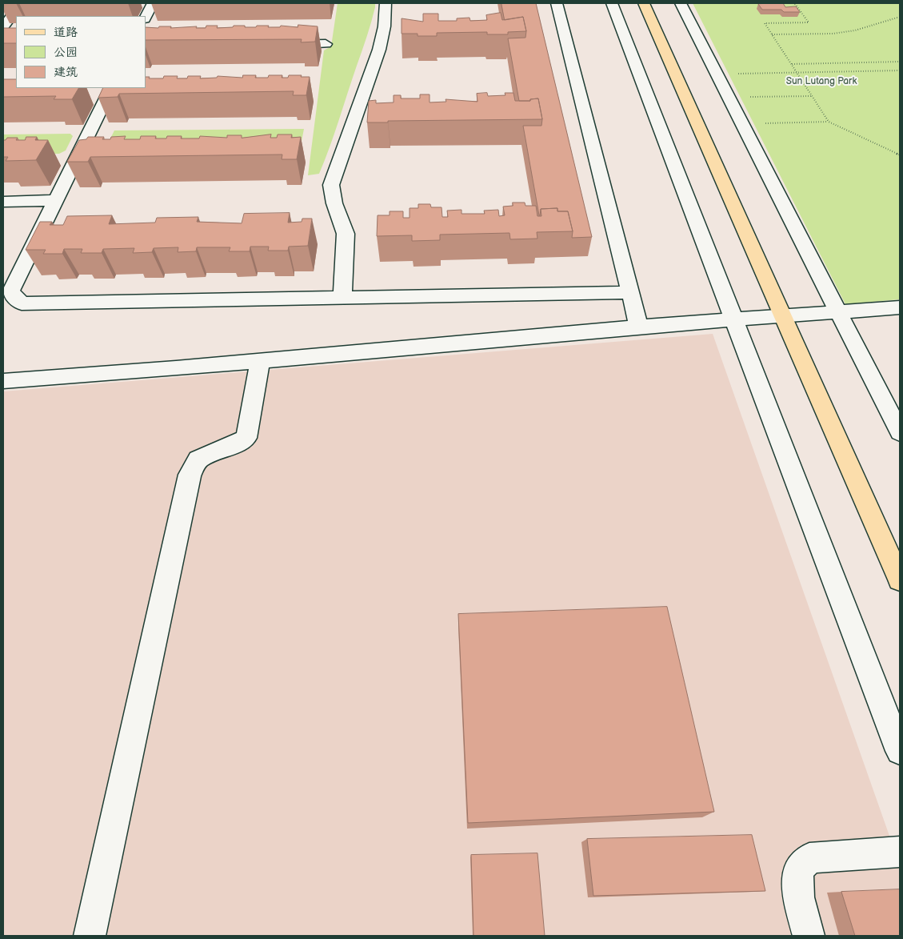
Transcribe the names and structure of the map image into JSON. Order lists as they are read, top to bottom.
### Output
{
  "parks": ["Sun Lutang Park"],
  "legend": ["道路", "公园", "建筑"]
}
